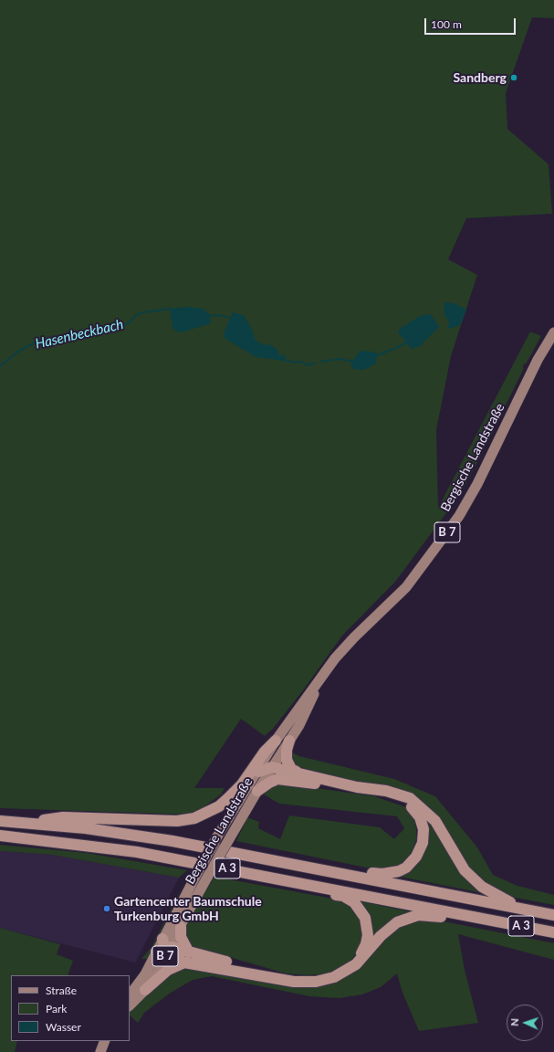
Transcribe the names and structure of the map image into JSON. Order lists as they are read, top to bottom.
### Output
{
  "streets": {
    "highway": ["A 3"],
    "main road": ["Bergische Landstraße", "B 7"]
  },
  "water": ["Hasenbeckbach"],
  "places": ["Sandberg", "Gartencenter Baumschule Turkenburg GmbH"],
  "legend": ["Straße", "Park", "Wasser"],
  "scale_bar": "100 m",
  "north": "left"
}
